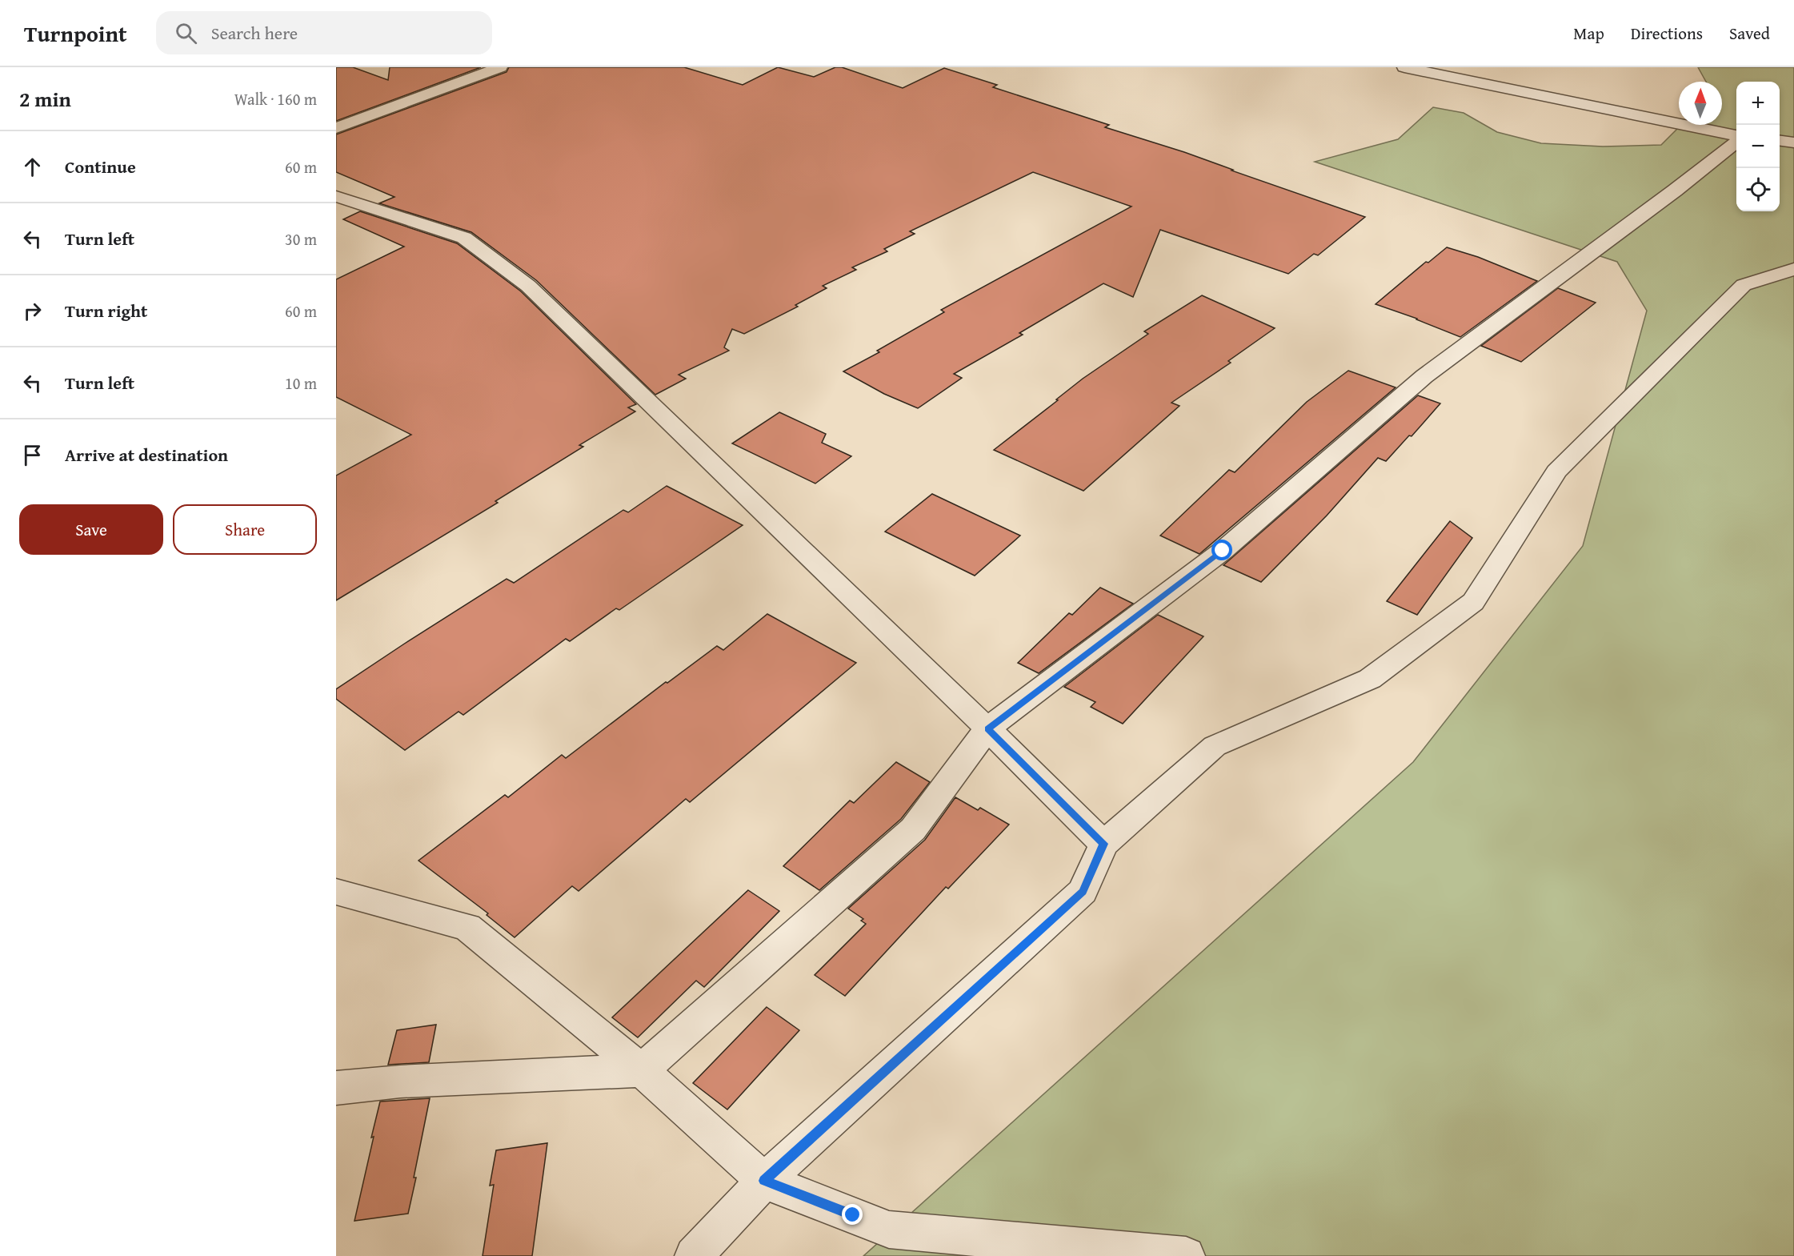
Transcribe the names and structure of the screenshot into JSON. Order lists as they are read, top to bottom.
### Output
{
  "north": "top",
  "page": {
    "header": "Turnpoint",
    "search": "Search here",
    "nav": ["Map", "Directions", "Saved"],
    "heading": ["2 min", "Walk · 160 m"],
    "map_buttons": ["+", "−"],
    "list": [
      ["Continue", "60 m"],
      ["Turn left", "30 m"],
      ["Turn right", "60 m"],
      ["Turn left", "10 m"],
      "Arrive at destination"
    ],
    "buttons": ["Save", "Share"]
  }
}
